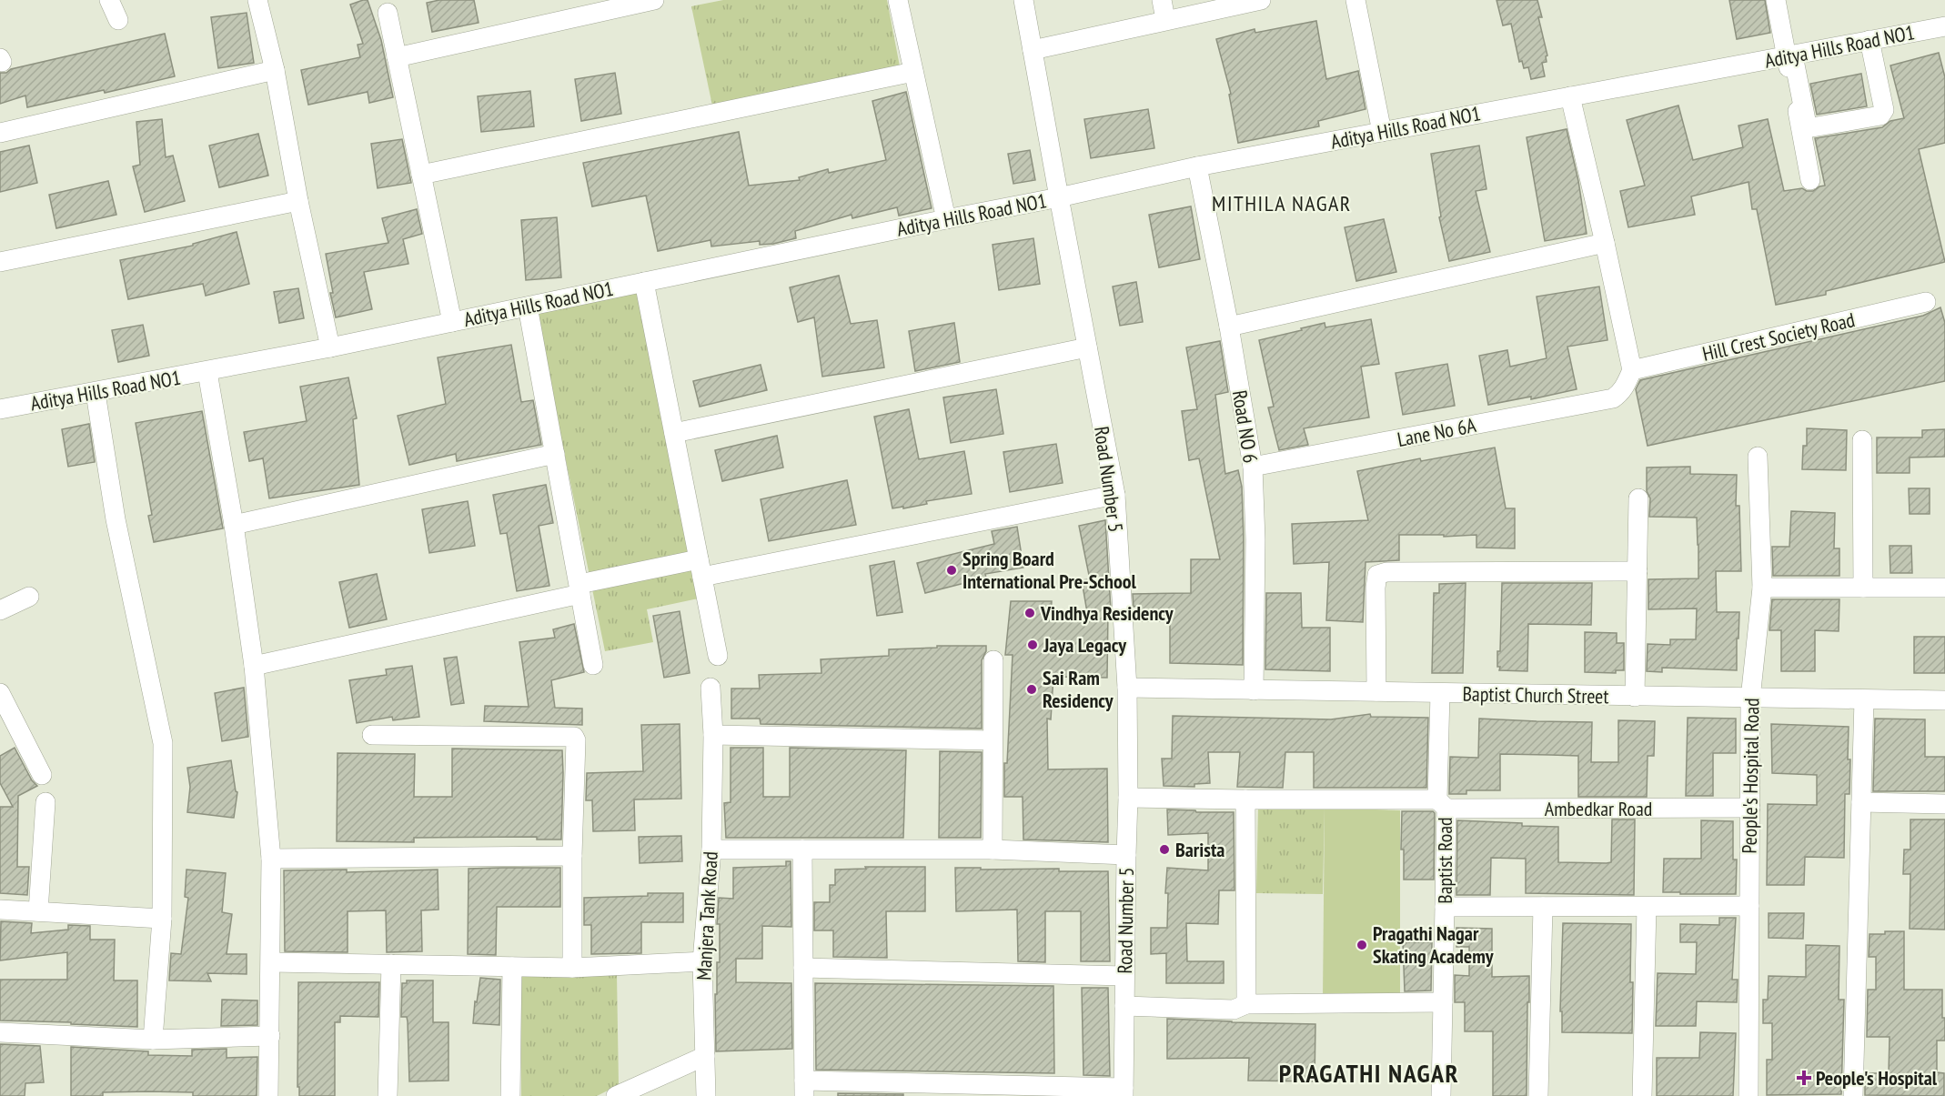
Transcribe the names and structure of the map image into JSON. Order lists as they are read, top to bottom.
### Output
{
  "streets": {
    "street": [
      "Aditya Hills Road NO1",
      "Hill Crest Society Road",
      "Road NO 6",
      "Lane No 6A",
      "Road Number 5",
      "Baptist Church Street",
      "People's Hospital Road",
      "Ambedkar Road",
      "Baptist Road",
      "Manjera Tank Road"
    ]
  },
  "crossings": [
    ["Aditya Hills Road NO1", "Road NO 6"],
    ["Aditya Hills Road NO1", "Road Number 5"],
    ["Hill Crest Society Road", "Lane No 6A"],
    ["Road NO 6", "Lane No 6A"],
    ["Road NO 6", "Baptist Church Street"],
    ["Road Number 5", "Baptist Church Street"],
    ["Road Number 5", "Ambedkar Road"],
    ["Baptist Church Street", "People's Hospital Road"],
    ["Baptist Church Street", "Baptist Road"],
    ["People's Hospital Road", "Ambedkar Road"],
    ["Ambedkar Road", "Baptist Road"]
  ],
  "districts": ["MITHILA NAGAR", "PRAGATHI NAGAR"],
  "places": {
    "other": [
      "Spring Board International Pre-School",
      "Vindhya Residency",
      "Jaya Legacy",
      "Sai Ram Residency",
      "Barista",
      "Pragathi Nagar Skating Academy"
    ],
    "health": ["People's Hospital"]
  }
}
